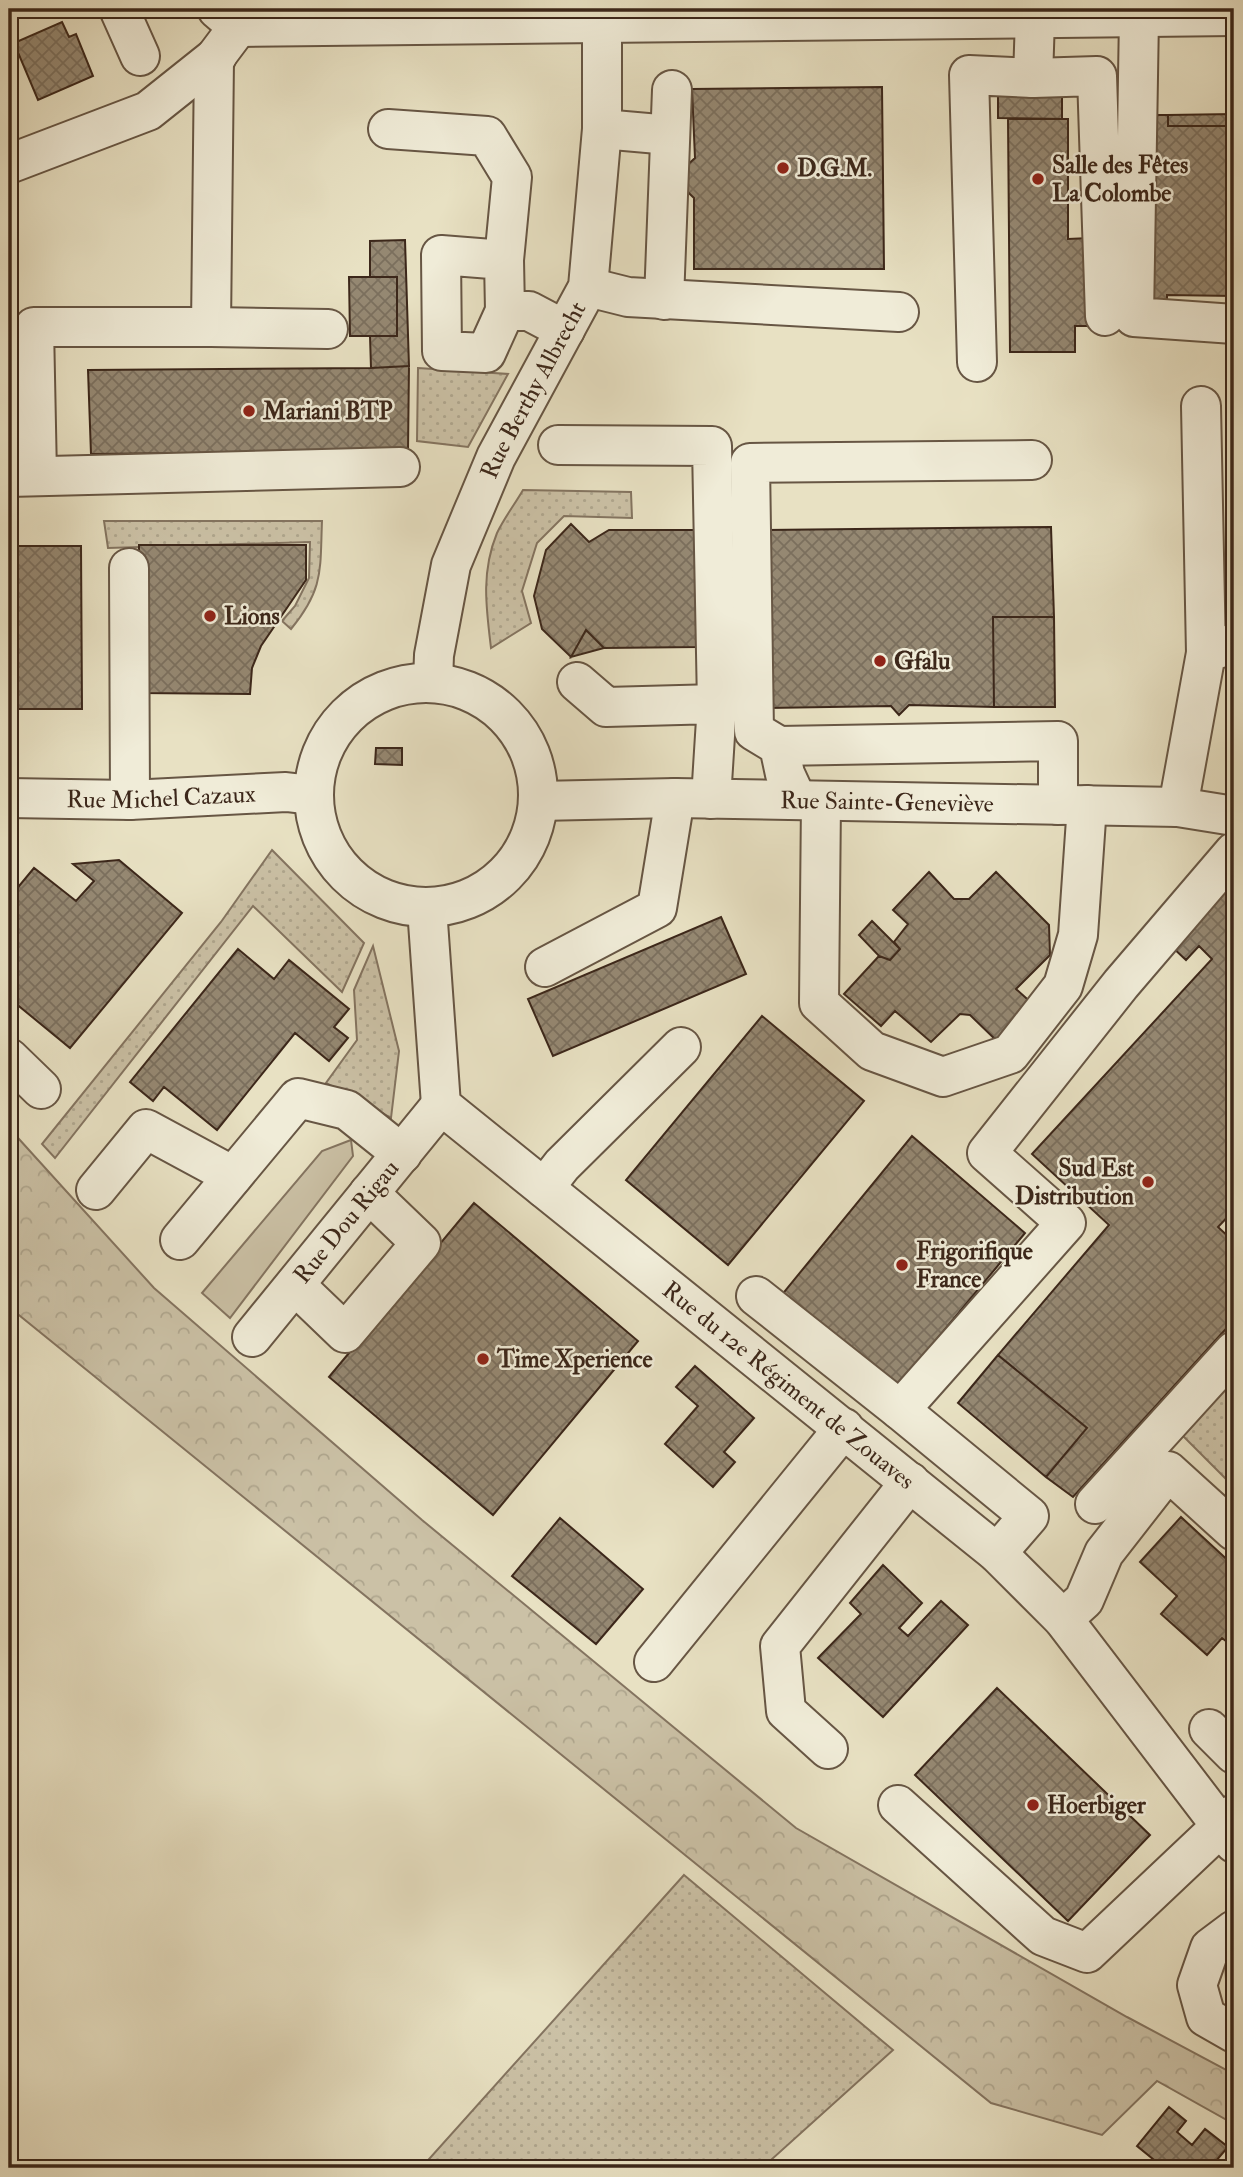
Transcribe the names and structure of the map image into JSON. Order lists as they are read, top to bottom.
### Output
{
  "streets": {
    "street": [
      "Rue Berthy Albrecht",
      "Rue Michel Cazaux",
      "Rue Sainte-Geneviève",
      "Rue Dou Rigau",
      "Rue du 12e Régiment de Zouaves"
    ]
  },
  "crossings": [
    ["Rue Berthy Albrecht", "Rue Michel Cazaux"],
    ["Rue Berthy Albrecht", "Rue Sainte-Geneviève"],
    ["Rue Michel Cazaux", "Rue Sainte-Geneviève"],
    ["Rue Dou Rigau", "Rue du 12e Régiment de Zouaves"]
  ],
  "places": [
    "D.G.M.",
    "Salle des Fêtes La Colombe",
    "Mariani BTP",
    "Lions",
    "Gfalu",
    "Sud Est Distribution",
    "Frigorifique France",
    "Time Xperience",
    "Hoerbiger"
  ]
}
